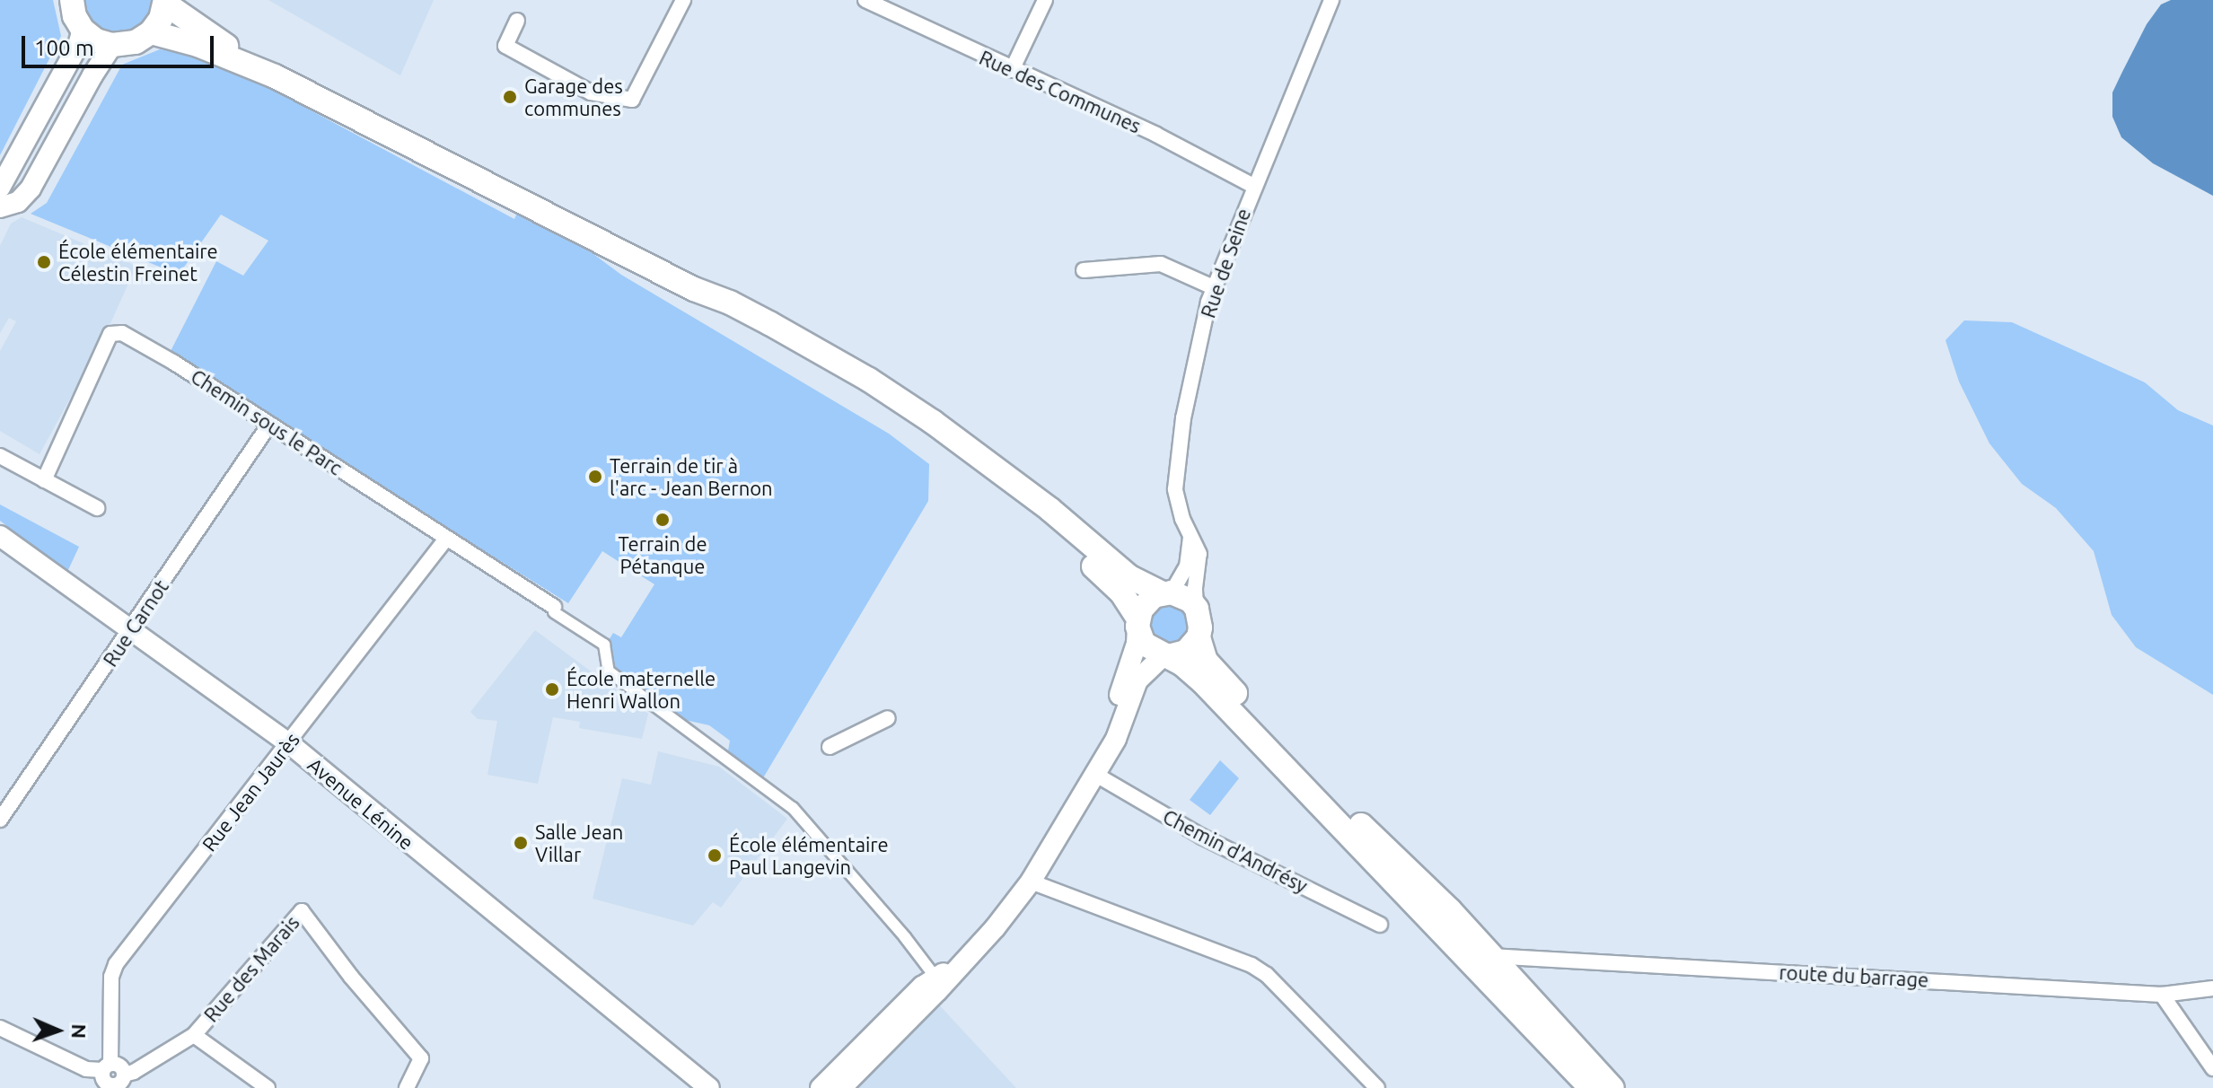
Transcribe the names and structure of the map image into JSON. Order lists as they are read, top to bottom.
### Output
{
  "streets": {
    "street": [
      "Rue des Communes",
      "Rue de Seine",
      "Chemin sous le Parc",
      "Rue Carnot",
      "Rue Jean Jaurès",
      "Avenue Lénine",
      "Chemin d'Andrésy",
      "Rue des Marais",
      "route du barrage"
    ]
  },
  "crossings": [
    ["Rue des Communes", "Rue de Seine"],
    ["Chemin sous le Parc", "Rue Carnot"],
    ["Chemin sous le Parc", "Rue Jean Jaurès"],
    ["Rue Carnot", "Avenue Lénine"],
    ["Rue Jean Jaurès", "Avenue Lénine"],
    ["Rue Jean Jaurès", "Rue des Marais"]
  ],
  "places": [
    "Garage des communes",
    "École élémentaire Célestin Freinet",
    "Terrain de tir à l'arc - Jean Bernon",
    "Terrain de Pétanque",
    "École maternelle Henri Wallon",
    "Salle Jean Villar",
    "École élémentaire Paul Langevin"
  ],
  "scale_bar": "100 m",
  "north": "right"
}
